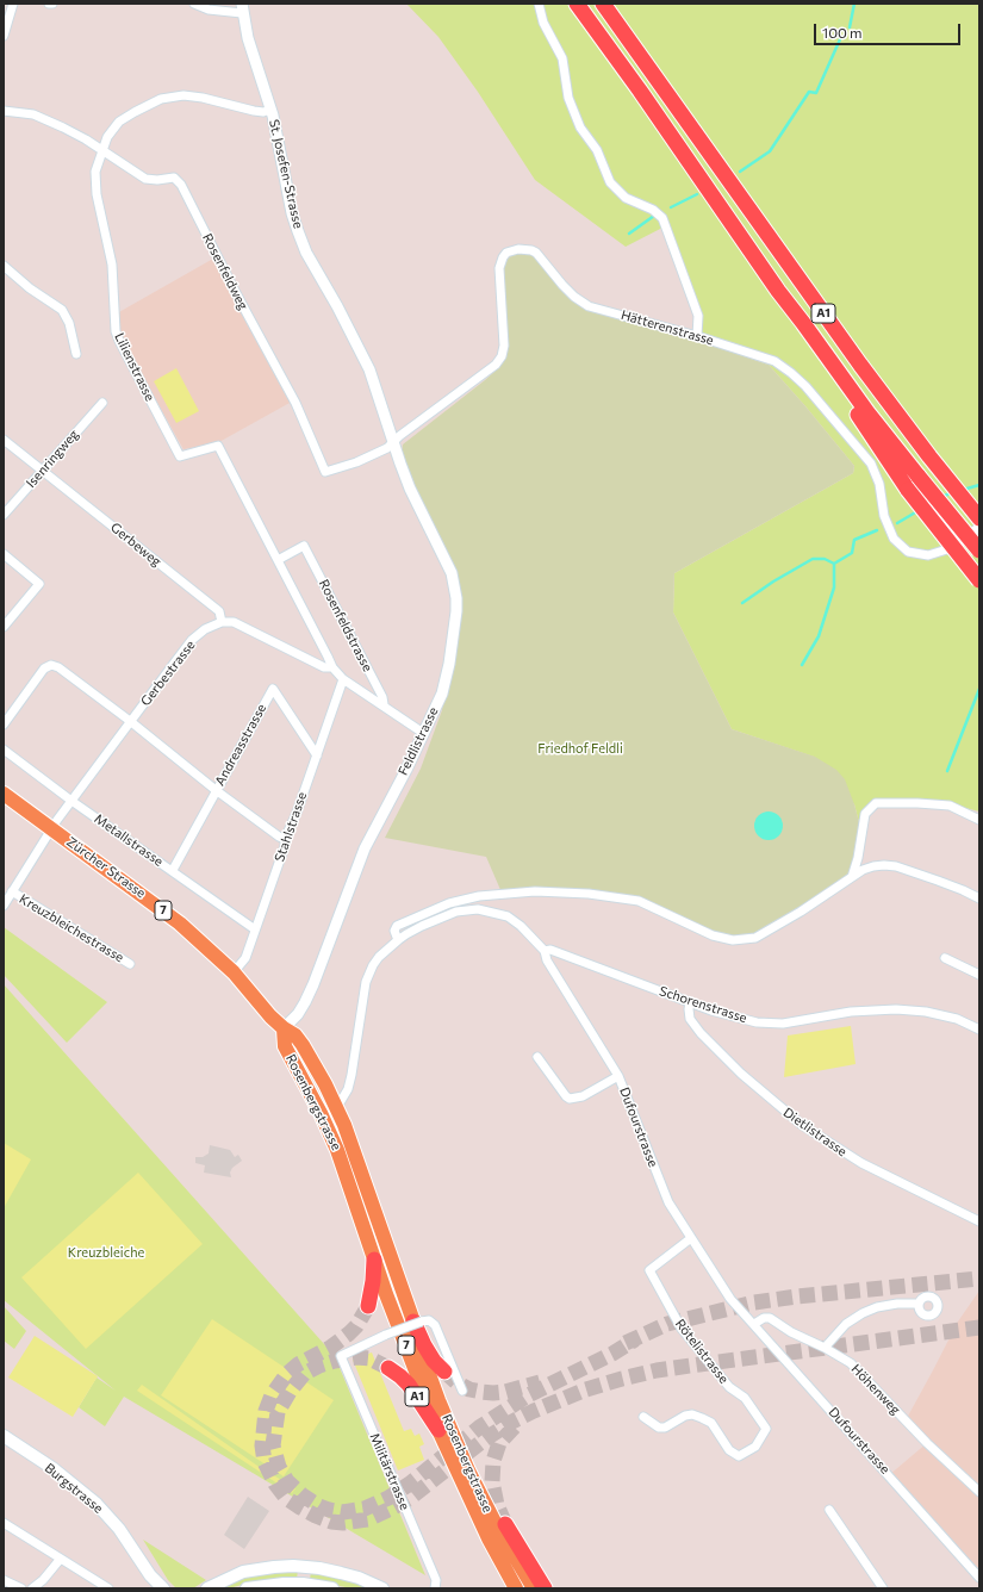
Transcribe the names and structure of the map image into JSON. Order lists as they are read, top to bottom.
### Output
{
  "streets": {
    "highway": ["A1"],
    "main road": [
      "Zürcher Strasse",
      "7",
      "Rosenbergstrasse",
      "Burgstrasse"
    ],
    "street": [
      "St. Josefen-Strasse",
      "Rosenfeldweg",
      "Hätterenstrasse",
      "Lilienstrasse",
      "Isenringweg",
      "Gerbeweg",
      "Rosenfeldstrasse",
      "Gerbestrasse",
      "Feldlistrasse",
      "Andreasstrasse",
      "Stahlstrasse",
      "Metallstrasse",
      "Kreuzbleichestrasse",
      "Schorenstrasse",
      "Dufourstrasse",
      "Dietlistrasse",
      "Rötelistrasse",
      "Höhenweg",
      "Militärstrasse"
    ]
  },
  "crossings": [
    ["St. Josefen-Strasse", "Rosenfeldweg"],
    ["St. Josefen-Strasse", "Hätterenstrasse"],
    ["St. Josefen-Strasse", "Lilienstrasse"],
    ["St. Josefen-Strasse", "Feldlistrasse"],
    ["Rosenfeldweg", "Hätterenstrasse"],
    ["Rosenfeldweg", "Lilienstrasse"],
    ["Rosenfeldweg", "Feldlistrasse"],
    ["A1", "Rosenbergstrasse"],
    ["Hätterenstrasse", "Feldlistrasse"],
    ["Lilienstrasse", "Rosenfeldstrasse"],
    ["Isenringweg", "Gerbeweg"],
    ["Gerbeweg", "Gerbestrasse"],
    ["Gerbestrasse", "Metallstrasse"],
    ["Gerbestrasse", "Zürcher Strasse"],
    ["Gerbestrasse", "Kreuzbleichestrasse"],
    ["Feldlistrasse", "Zürcher Strasse"],
    ["Feldlistrasse", "Rosenbergstrasse"],
    ["Andreasstrasse", "Stahlstrasse"],
    ["Andreasstrasse", "Metallstrasse"],
    ["Stahlstrasse", "Metallstrasse"],
    ["Stahlstrasse", "Zürcher Strasse"],
    ["Zürcher Strasse", "Rosenbergstrasse"],
    ["Schorenstrasse", "Dufourstrasse"],
    ["Schorenstrasse", "Dietlistrasse"],
    ["Rosenbergstrasse", "Dufourstrasse"],
    ["Rosenbergstrasse", "Militärstrasse"],
    ["Dufourstrasse", "Rötelistrasse"],
    ["Dufourstrasse", "Höhenweg"]
  ],
  "parks": ["Friedhof Feldli", "Kreuzbleiche"],
  "scale_bar": "100 m"
}
